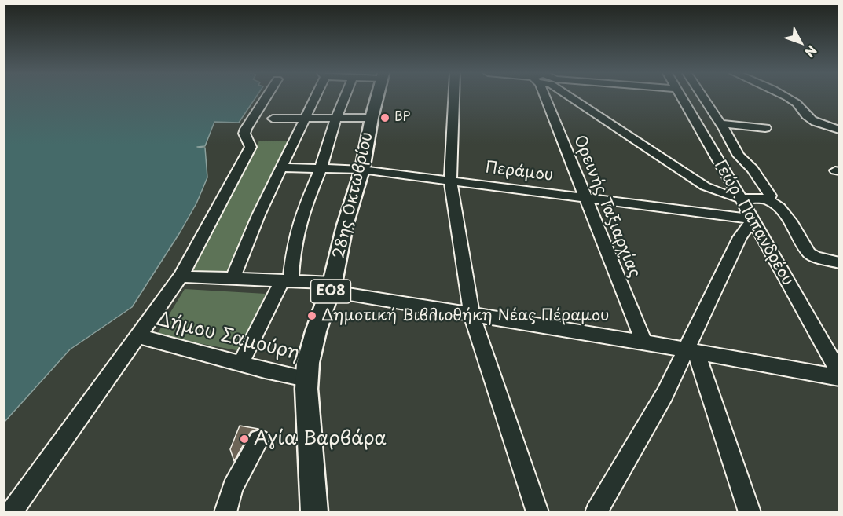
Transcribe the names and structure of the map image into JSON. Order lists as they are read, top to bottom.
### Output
{
  "streets": {
    "main road": ["28ης Οκτωβρίου", "ΕΟ8"],
    "street": [
      "Περάμου",
      "Ορεινής Ταξιαρχίας",
      "Γεώρ. Παπανδρέου",
      "Δήμου Σαμούρη"
    ]
  },
  "crossings": [
    ["Περάμου", "28ης Οκτωβρίου"],
    ["Περάμου", "Ορεινής Ταξιαρχίας"],
    ["Περάμου", "Γεώρ. Παπανδρέου"],
    ["28ης Οκτωβρίου", "Δήμου Σαμούρη"]
  ],
  "places": ["BP", "Δημοτική Βιβλιοθήκη Νέας Πέραμου", "Αγία Βαρβάρα"],
  "north": "bottom right"
}
